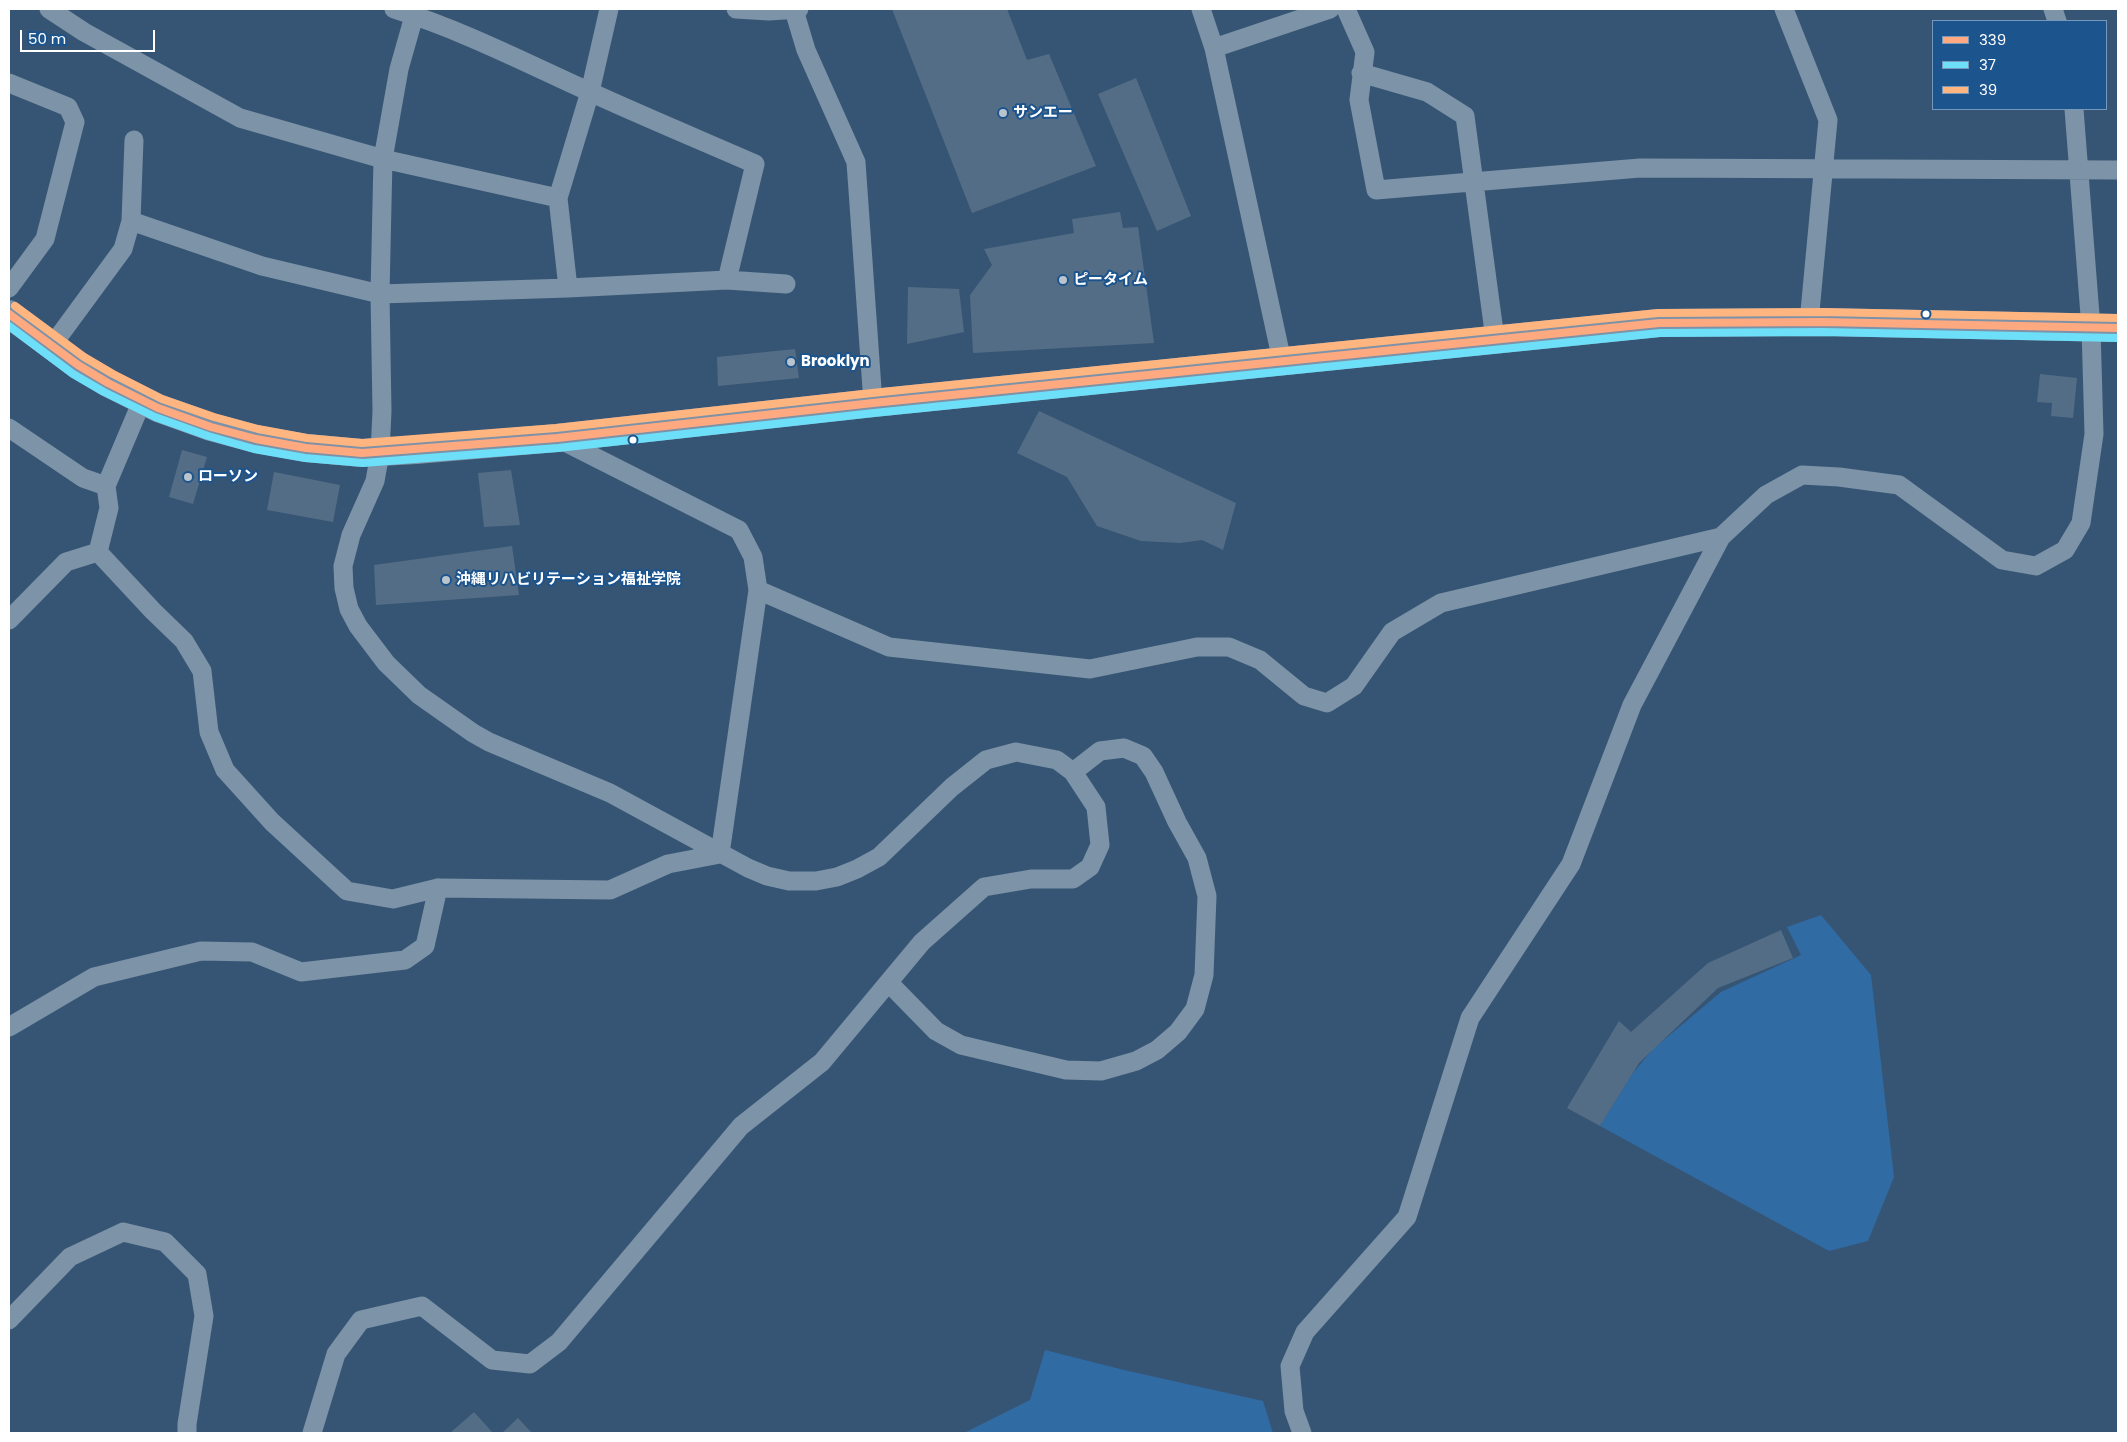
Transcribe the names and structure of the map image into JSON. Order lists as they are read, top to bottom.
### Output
{
  "places": [
    "サンエー",
    "ピータイム",
    "Brooklyn",
    "ローソン",
    "沖縄リハビリテーション福祉学院"
  ],
  "lines": ["transit line 39", "transit line 339", "transit line 37"],
  "legend": ["339", "37", "39"],
  "scale_bar": "50 m"
}
